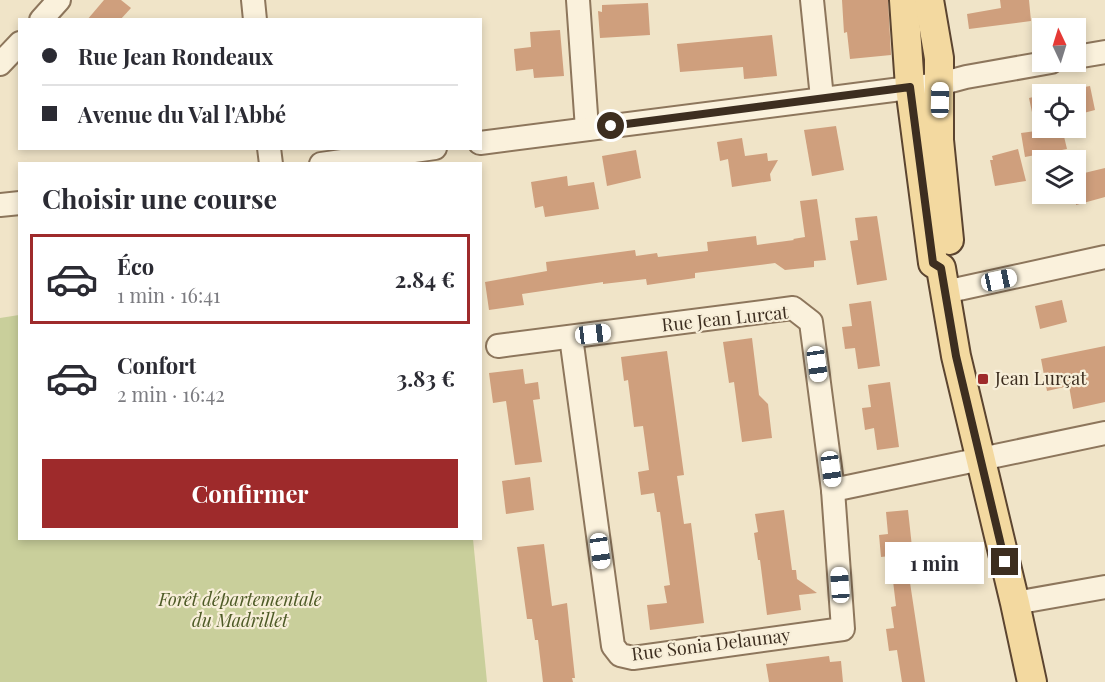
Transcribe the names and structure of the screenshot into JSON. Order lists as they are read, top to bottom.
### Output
{
  "streets": {
    "street": ["Rue Jean Lurcat", "Rue Sonia Delaunay"]
  },
  "crossings": [
    ["Rue Jean Lurcat", "Rue Sonia Delaunay"]
  ],
  "parks": ["Forêt départementale du Madrillet"],
  "places": {
    "transit": ["Jean Lurçat"]
  },
  "north": "top",
  "page": {
    "banner": ["Rue Jean Rondeaux", "Avenue du Val l'Abbé"],
    "heading": "Choisir une course",
    "list": [
      {
        "name": "Éco",
        "note": "1 min · 16:41",
        "value": "2.84 €"
      },
      {
        "name": "Confort",
        "note": "2 min · 16:42",
        "value": "3.83 €"
      }
    ],
    "buttons": "Confirmer",
    "bubble": "1 min"
  }
}
